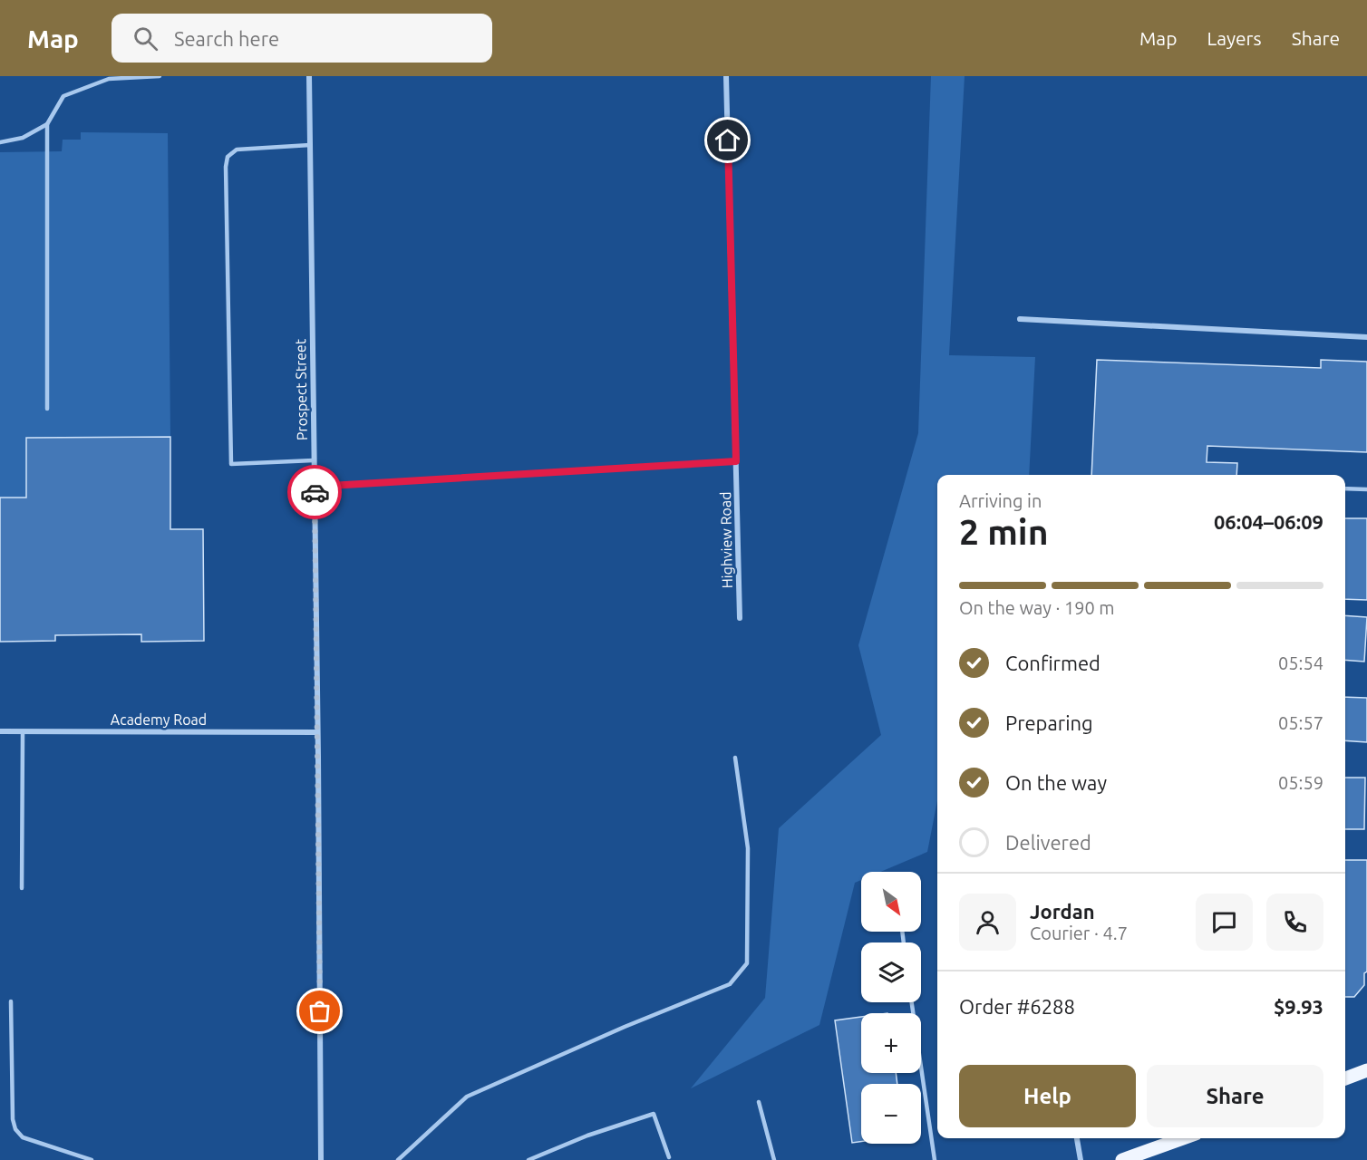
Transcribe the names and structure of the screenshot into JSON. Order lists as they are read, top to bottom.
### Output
{
  "streets": {
    "street": ["Prospect Street", "Highview Road", "Academy Road"]
  },
  "crossings": [
    ["Prospect Street", "Academy Road"]
  ],
  "north": "bottom right",
  "page": {
    "header": "Map",
    "search": "Search here",
    "nav": ["Map", "Layers", "Share"],
    "heading": ["2 min", "Arriving in", "06:04–06:09"],
    "panel": [
      "Jordan",
      "Courier · 4.7",
      "Order #6288",
      "$9.93"
    ],
    "bar": "On the way · 190 m",
    "list": [
      ["Confirmed", "05:54"],
      ["Preparing", "05:57"],
      ["On the way", "05:59"],
      "Delivered"
    ],
    "map_buttons": ["+", "−"],
    "buttons": ["Help", "Share"]
  }
}
